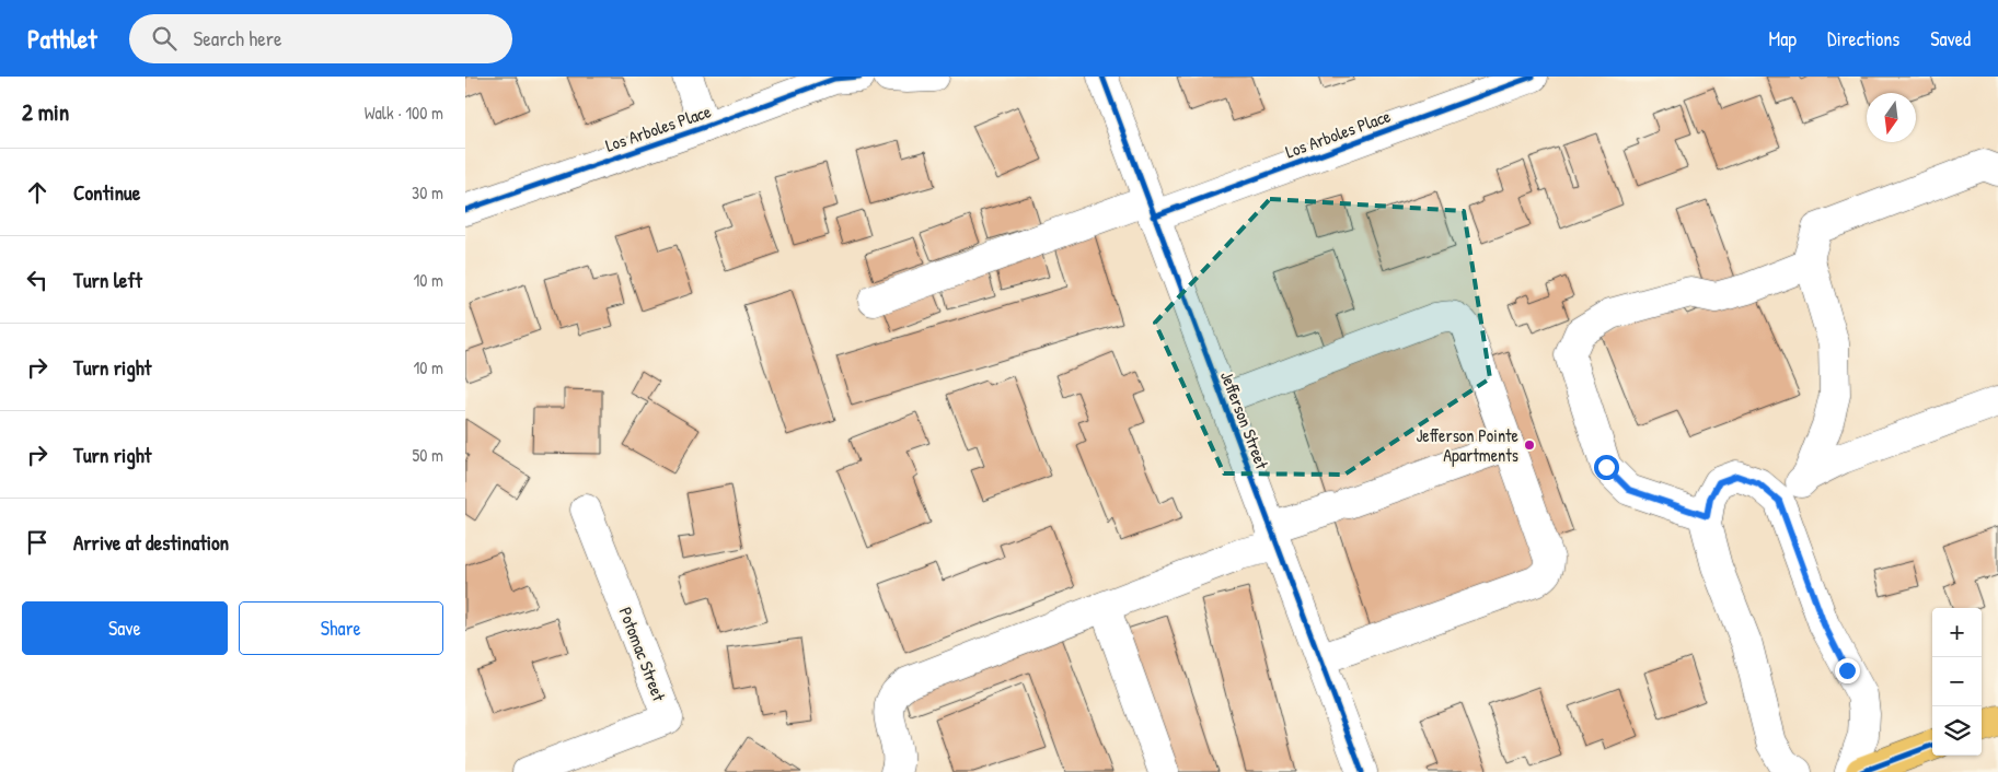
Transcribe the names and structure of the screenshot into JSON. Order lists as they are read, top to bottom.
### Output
{
  "streets": {
    "street": ["Los Arboles Place", "Jefferson Street", "Potomac Street"]
  },
  "crossings": [
    ["Los Arboles Place", "Jefferson Street"]
  ],
  "places": ["Jefferson Pointe Apartments"],
  "north": "bottom",
  "page": {
    "header": "Pathlet",
    "search": "Search here",
    "nav": ["Map", "Directions", "Saved"],
    "heading": ["2 min", "Walk · 100 m"],
    "list": [
      ["Continue", "30 m"],
      ["Turn left", "10 m"],
      ["Turn right", "10 m"],
      ["Turn right", "50 m"],
      "Arrive at destination"
    ],
    "buttons": ["Save", "Share"],
    "map_buttons": ["+", "−"]
  }
}
